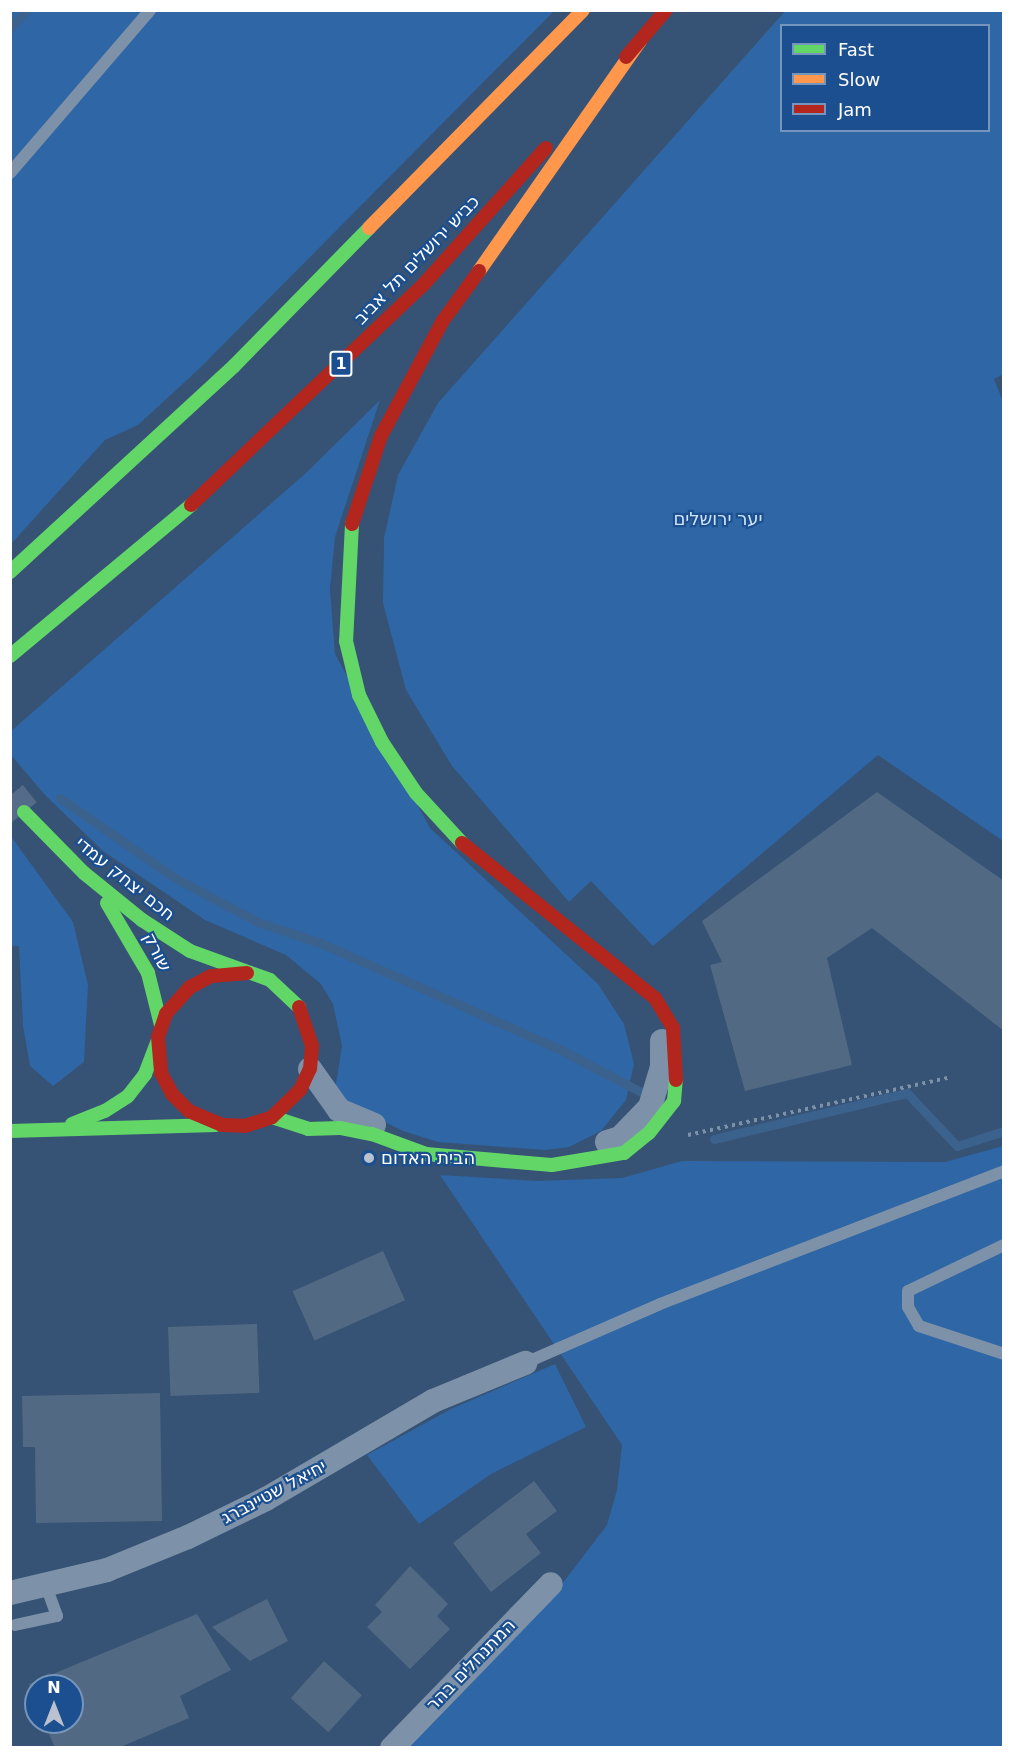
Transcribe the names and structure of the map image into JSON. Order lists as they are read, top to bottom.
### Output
{
  "streets": {
    "main road": [
      "כביש ירושלים תל אביב",
      "1",
      "חכם יצחק עמדי",
      "שורק"
    ],
    "street": ["יחיאל שטיינברג", "המתנחלים בהר"]
  },
  "crossings": [
    ["חכם יצחק עמדי", "שורק"]
  ],
  "parks": ["יער ירושלים"],
  "places": ["הבית האדום"],
  "legend": ["Fast", "Slow", "Jam"],
  "north": "top"
}
